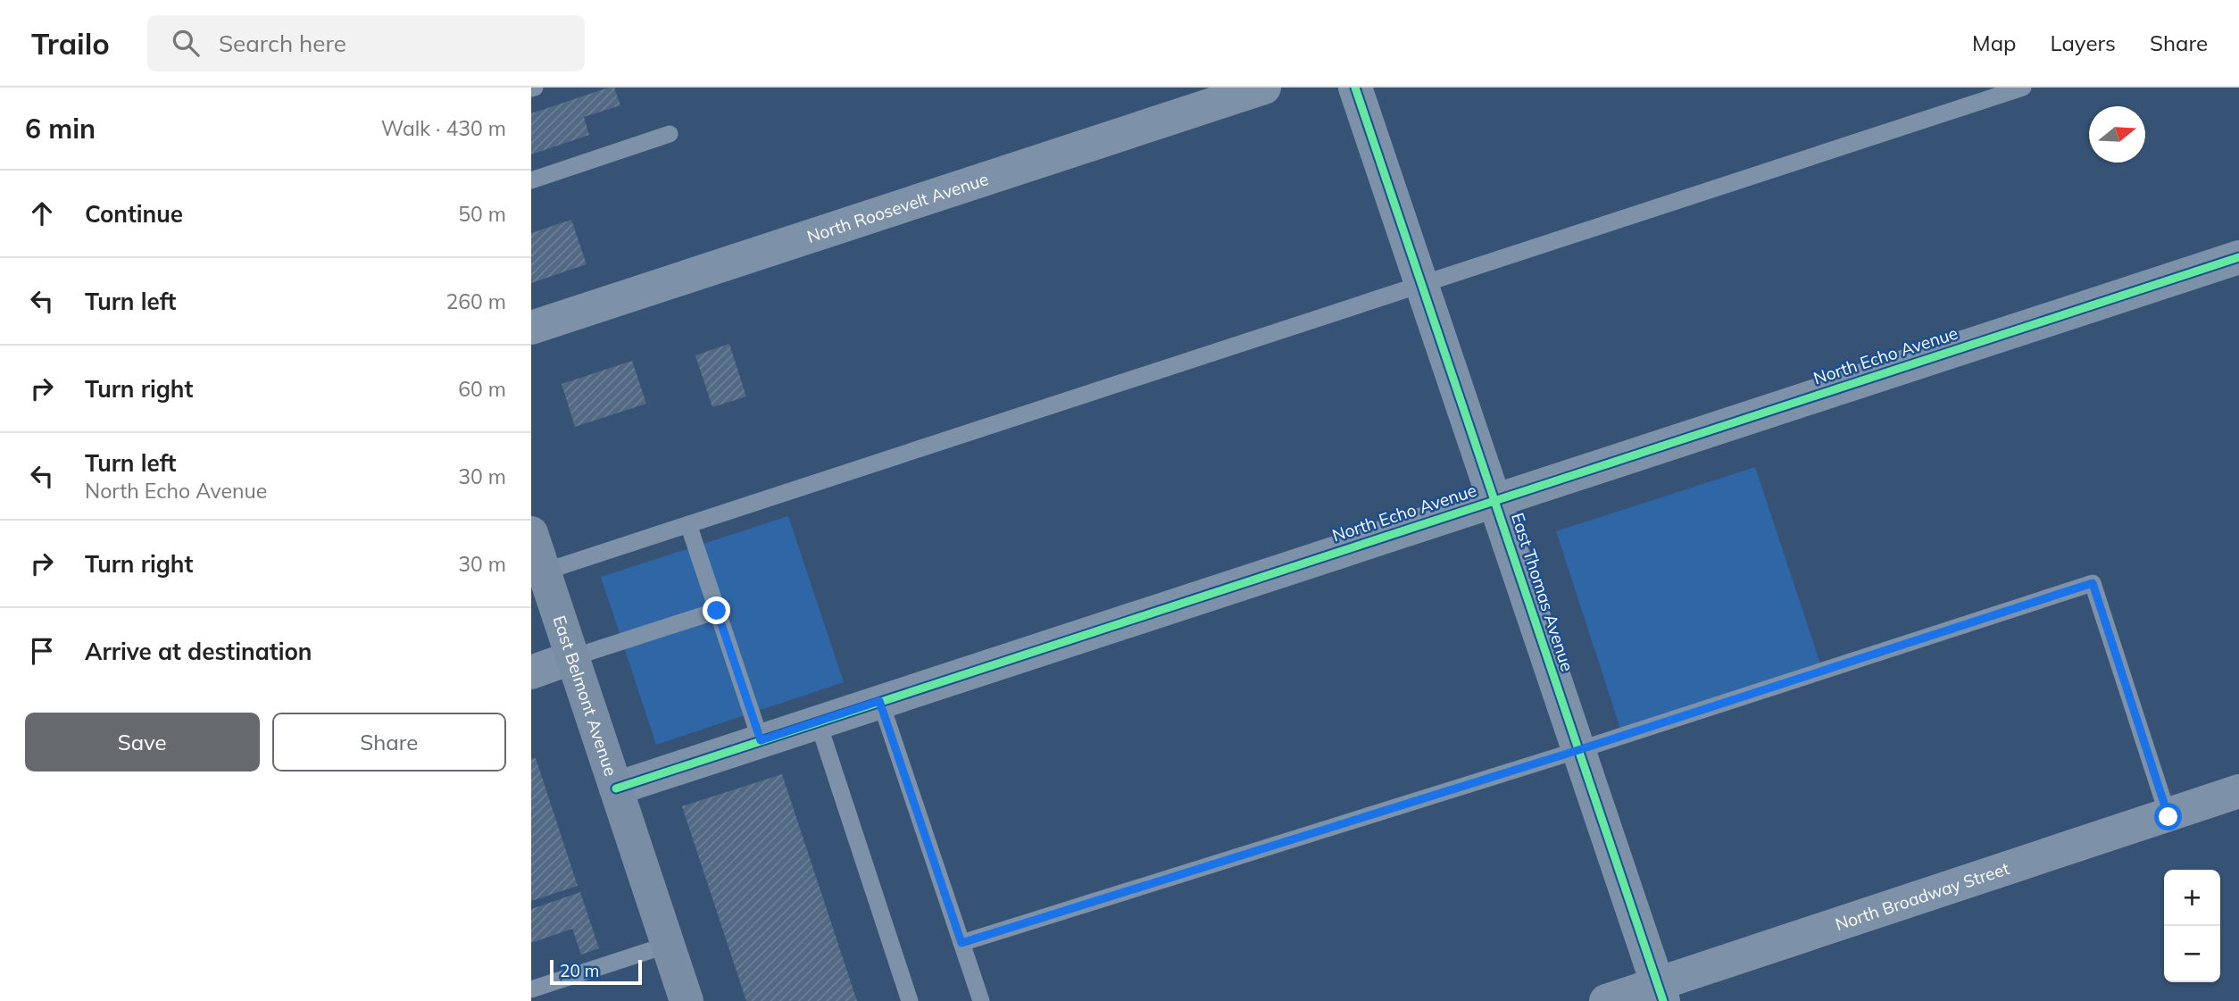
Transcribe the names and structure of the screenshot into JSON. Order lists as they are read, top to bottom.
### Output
{
  "streets": {
    "main road": ["East Belmont Avenue"],
    "street": [
      "North Roosevelt Avenue",
      "North Echo Avenue",
      "East Thomas Avenue",
      "North Broadway Street"
    ]
  },
  "crossings": [
    ["North Echo Avenue", "East Thomas Avenue"],
    ["North Echo Avenue", "East Belmont Avenue"],
    ["East Thomas Avenue", "North Broadway Street"]
  ],
  "scale_bar": "20 m",
  "north": "right",
  "page": {
    "header": "Trailo",
    "search": "Search here",
    "nav": ["Map", "Layers", "Share"],
    "heading": ["6 min", "Walk · 430 m"],
    "list": [
      ["Continue", "50 m"],
      ["Turn left", "260 m"],
      ["Turn right", "60 m"],
      ["Turn left", "North Echo Avenue", "30 m"],
      ["Turn right", "30 m"],
      "Arrive at destination"
    ],
    "buttons": ["Save", "Share"],
    "map_buttons": ["+", "−"],
    "scale": "20 m"
  }
}
